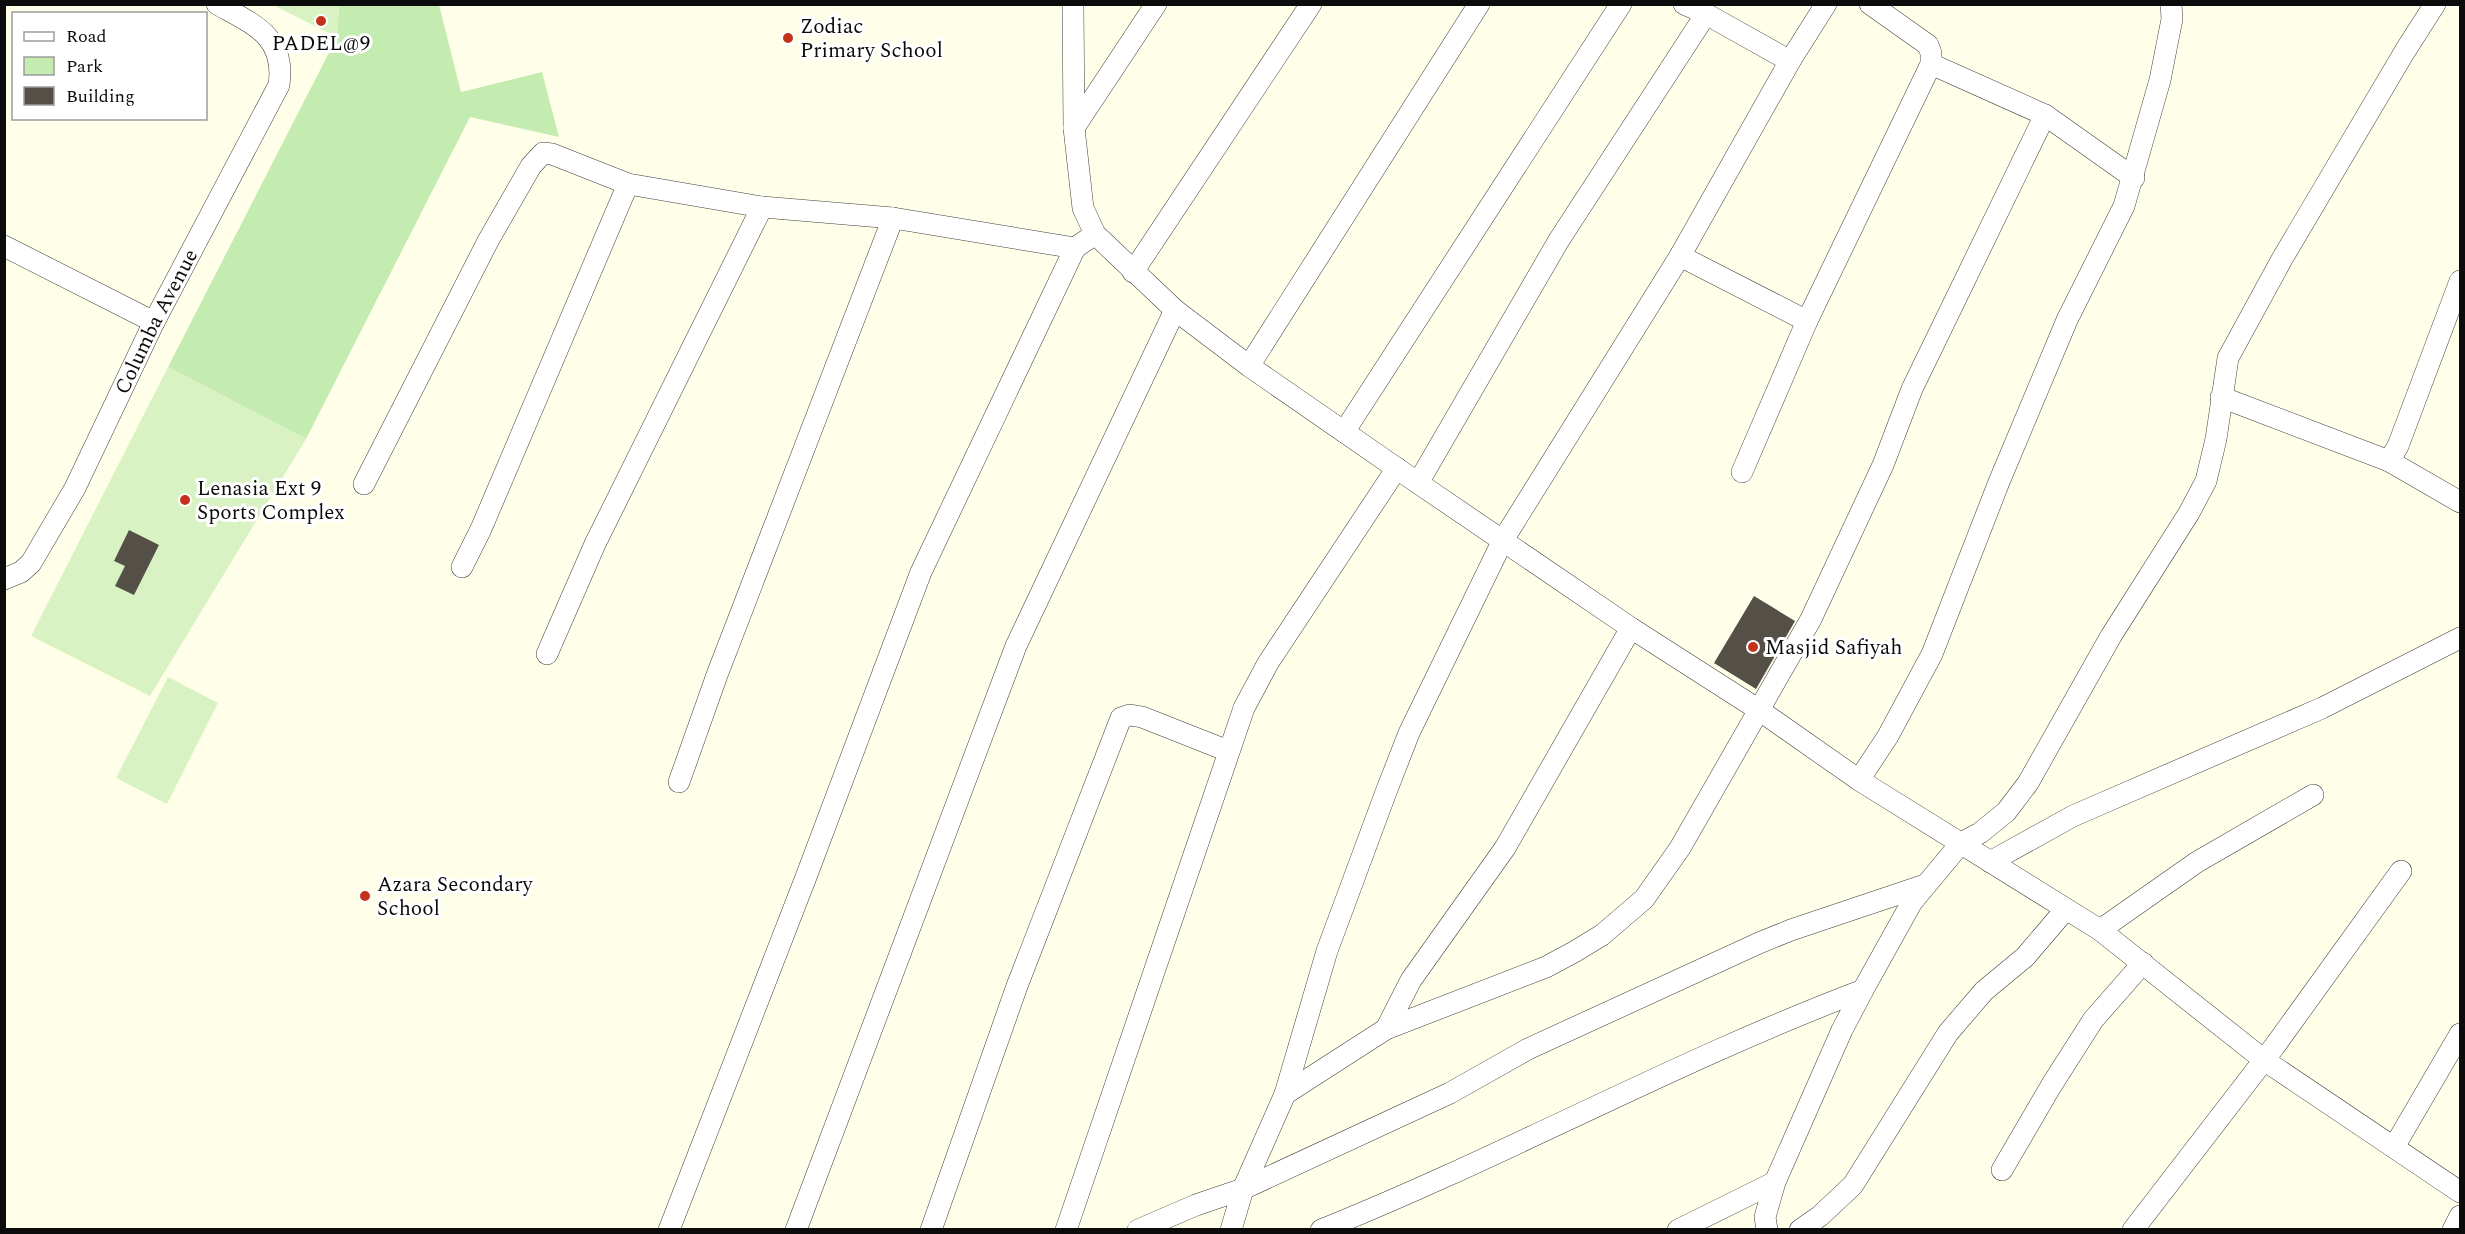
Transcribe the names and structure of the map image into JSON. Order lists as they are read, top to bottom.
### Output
{
  "streets": {
    "street": ["Columba Avenue"]
  },
  "places": [
    "PADEL@9",
    "Zodiac Primary School",
    "Lenasia Ext 9 Sports Complex",
    "Masjid Safiyah",
    "Azara Secondary School"
  ],
  "legend": ["Road", "Park", "Building"]
}
